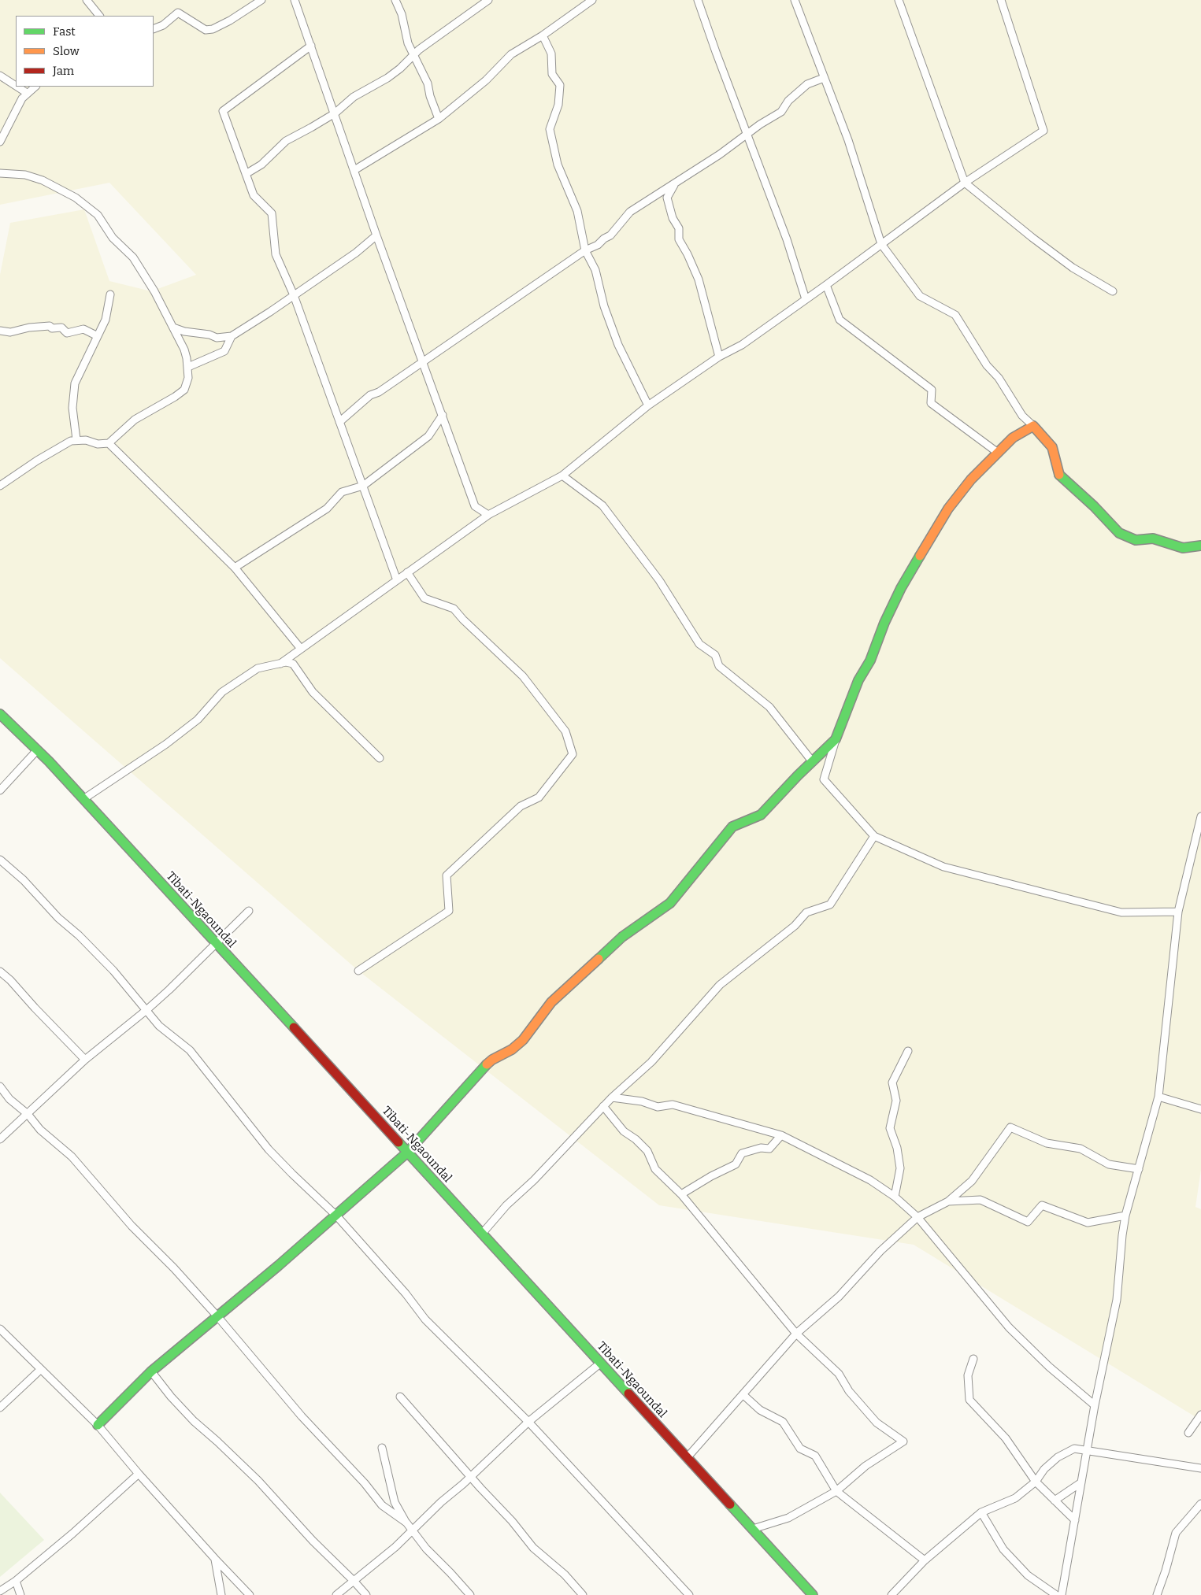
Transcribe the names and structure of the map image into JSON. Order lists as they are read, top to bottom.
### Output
{
  "streets": {
    "main road": ["Tibati-Ngaoundal"]
  },
  "legend": ["Fast", "Slow", "Jam"]
}
